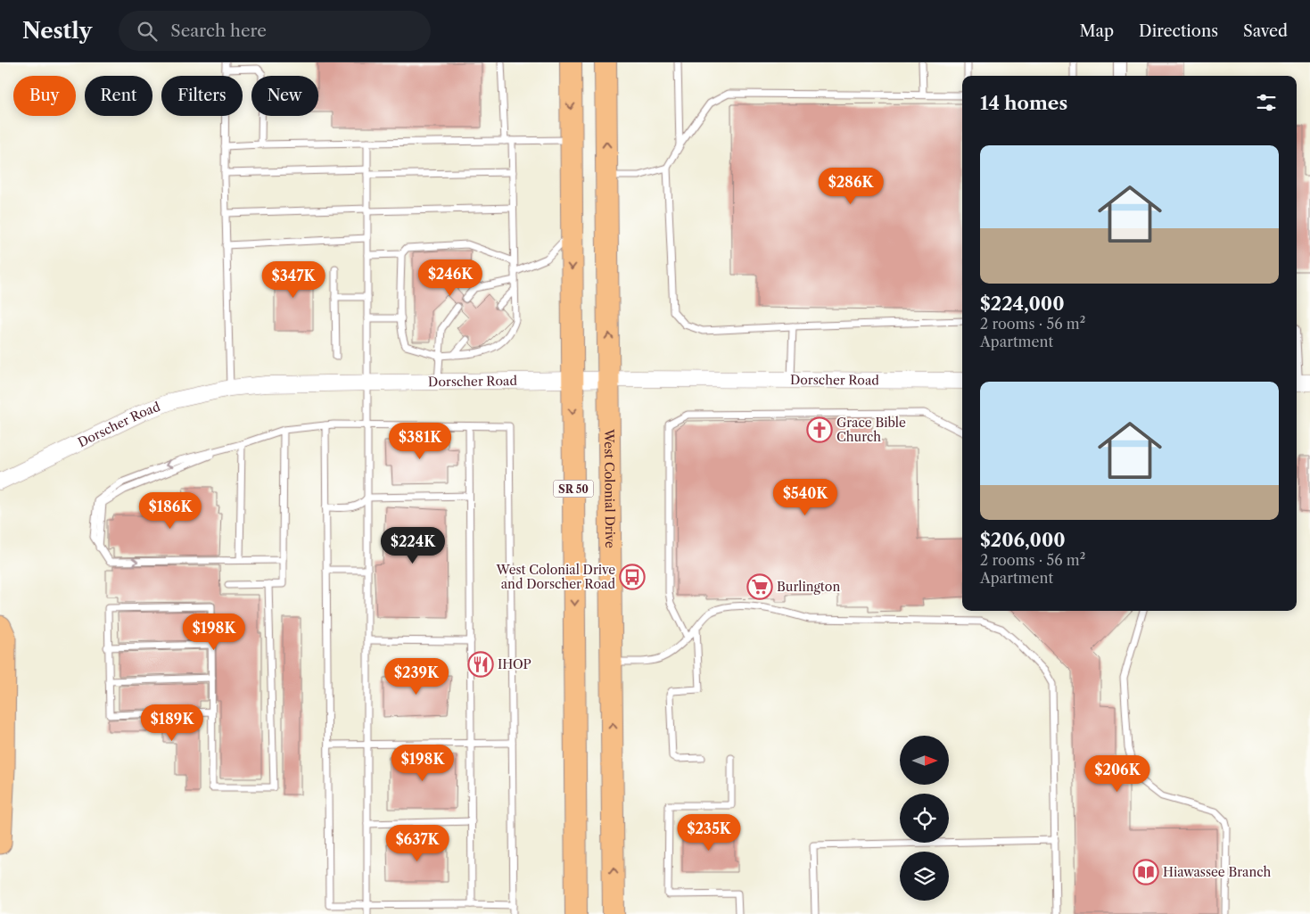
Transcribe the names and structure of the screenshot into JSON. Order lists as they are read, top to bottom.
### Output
{
  "streets": {
    "highway": ["West Colonial Drive", "SR 50"],
    "street": ["Dorscher Road"]
  },
  "crossings": [
    ["Dorscher Road", "West Colonial Drive"],
    ["Dorscher Road", "SR 50"]
  ],
  "places": {
    "church": ["Grace Bible Church"],
    "bus stop": ["West Colonial Drive and Dorscher Road"],
    "supermarket": ["Burlington"],
    "restaurant": ["IHOP"],
    "library": ["Hiawassee Branch"]
  },
  "north": "right",
  "page": {
    "header": "Nestly",
    "search": "Search here",
    "nav": ["Map", "Directions", "Saved"],
    "chip": [
      "Buy",
      "Rent",
      "Filters",
      "New"
    ],
    "heading": "14 homes",
    "list": [
      {
        "name": "$224,000",
        "note": "2 rooms · 56 m² · Apartment"
      },
      {
        "name": "$206,000",
        "note": "2 rooms · 56 m² · Apartment"
      }
    ],
    "price": [
      "$286K",
      "$246K",
      "$347K",
      "$381K",
      "$540K",
      "$186K",
      "$224K",
      "$198K",
      "$239K",
      "$189K",
      "$198K",
      "$206K",
      "$235K",
      "$637K"
    ]
  }
}
